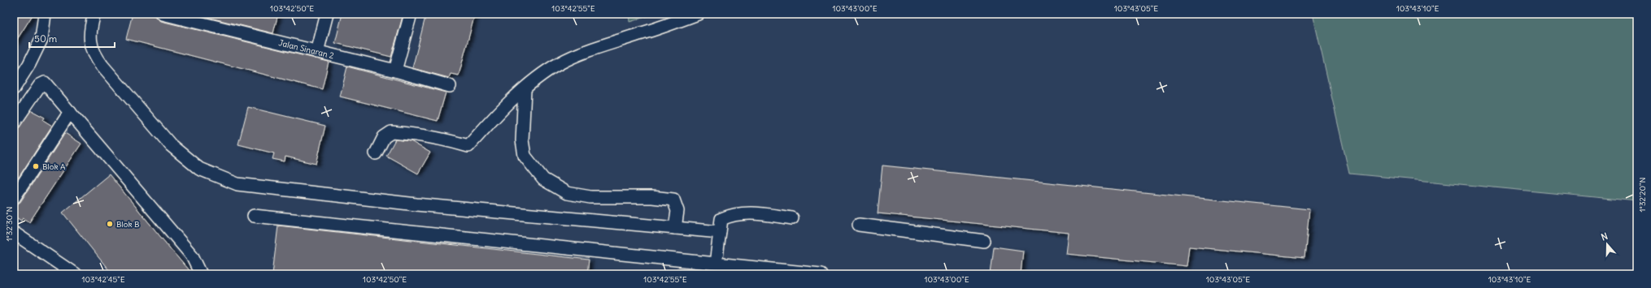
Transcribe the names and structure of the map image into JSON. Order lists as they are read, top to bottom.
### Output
{
  "streets": {
    "street": ["Jalan Sinaran 2"]
  },
  "places": ["Blok A", "Blok B"],
  "scale_bar": "50 m",
  "north": "top",
  "coordinates": [
    "103°42'50\"E",
    "103°42'55\"E",
    "103°43'00\"E",
    "103°43'05\"E",
    "103°43'10\"E",
    "1°32'20\"N",
    "1°32'30\"N",
    "103°42'45\"E"
  ]
}
